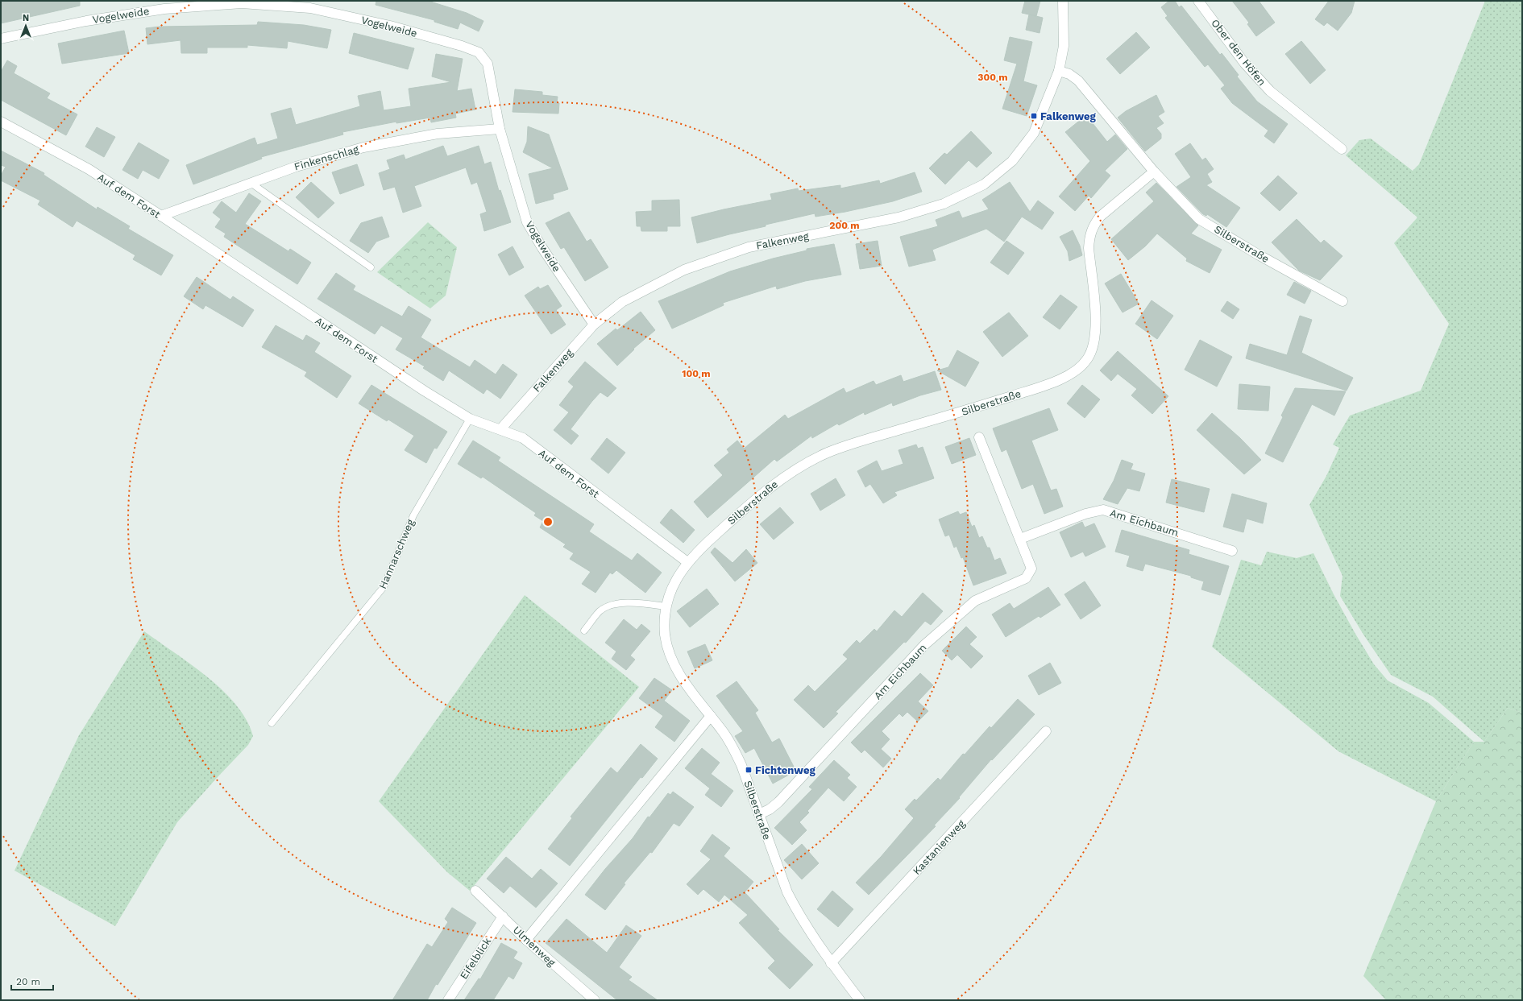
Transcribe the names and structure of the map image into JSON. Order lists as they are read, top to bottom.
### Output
{
  "streets": {
    "street": [
      "Vogelweide",
      "Ober den Höfen",
      "Finkenschlag",
      "Auf dem Forst",
      "Falkenweg",
      "Silberstraße",
      "Am Eichbaum",
      "Kastanienweg",
      "Ulmenweg",
      "Eifelblick"
    ],
    "lane": ["Hannarschweg"]
  },
  "crossings": [
    ["Vogelweide", "Finkenschlag"],
    ["Vogelweide", "Falkenweg"],
    ["Finkenschlag", "Auf dem Forst"],
    ["Auf dem Forst", "Falkenweg"],
    ["Auf dem Forst", "Silberstraße"],
    ["Auf dem Forst", "Hannarschweg"],
    ["Falkenweg", "Silberstraße"],
    ["Silberstraße", "Am Eichbaum"],
    ["Silberstraße", "Kastanienweg"],
    ["Ulmenweg", "Eifelblick"]
  ],
  "places": {
    "transit": ["Falkenweg", "Fichtenweg"]
  },
  "scale_bar": "20 m",
  "north": "top",
  "rings": ["300 m", "200 m", "100 m"]
}
